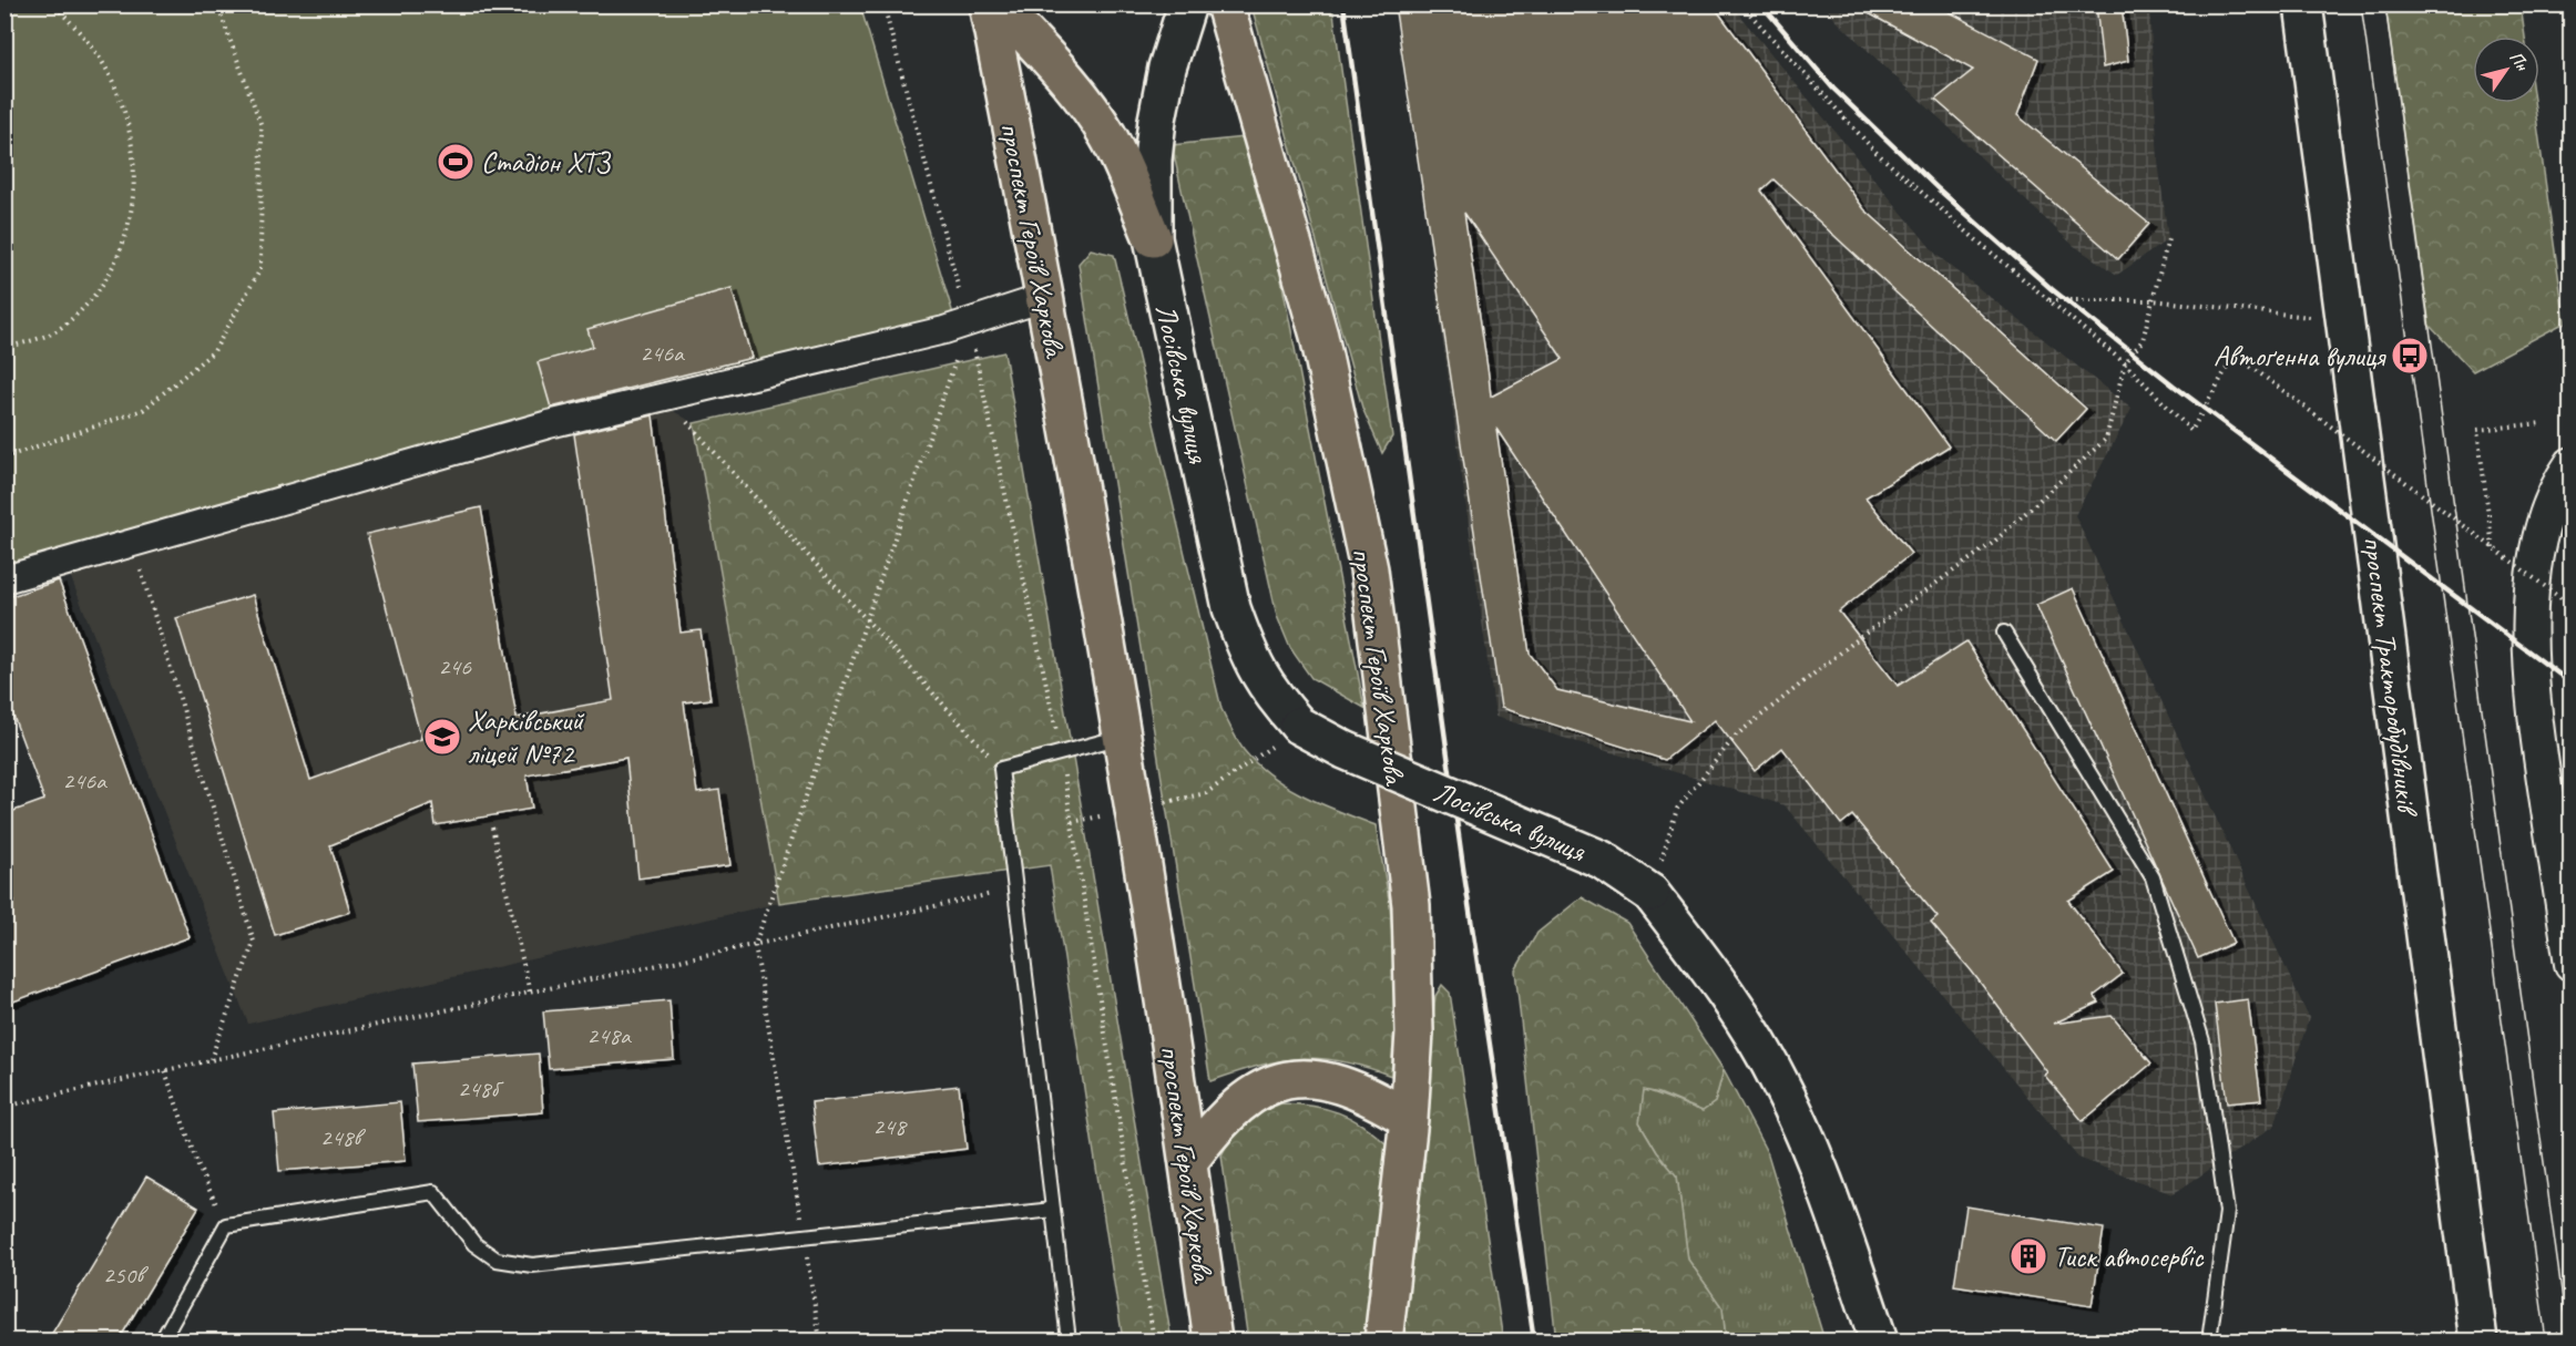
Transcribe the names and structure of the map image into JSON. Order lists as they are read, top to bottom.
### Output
{
  "streets": {
    "main road": ["проспект Героїв Харкова", "Лосівська вулиця", "проспект Тракторобудівників"]
  },
  "places": {
    "sports": ["Стадіон ХТЗ"],
    "bus stop": ["Автоґенна вулиця"],
    "school or university": ["Харківський ліцей №72"],
    "building": ["Тиск автосервіс"]
  },
  "house_numbers": [
    "246а",
    "246",
    "246а",
    "248а",
    "248б",
    "248",
    "248в",
    "250в"
  ],
  "north": "top right"
}
